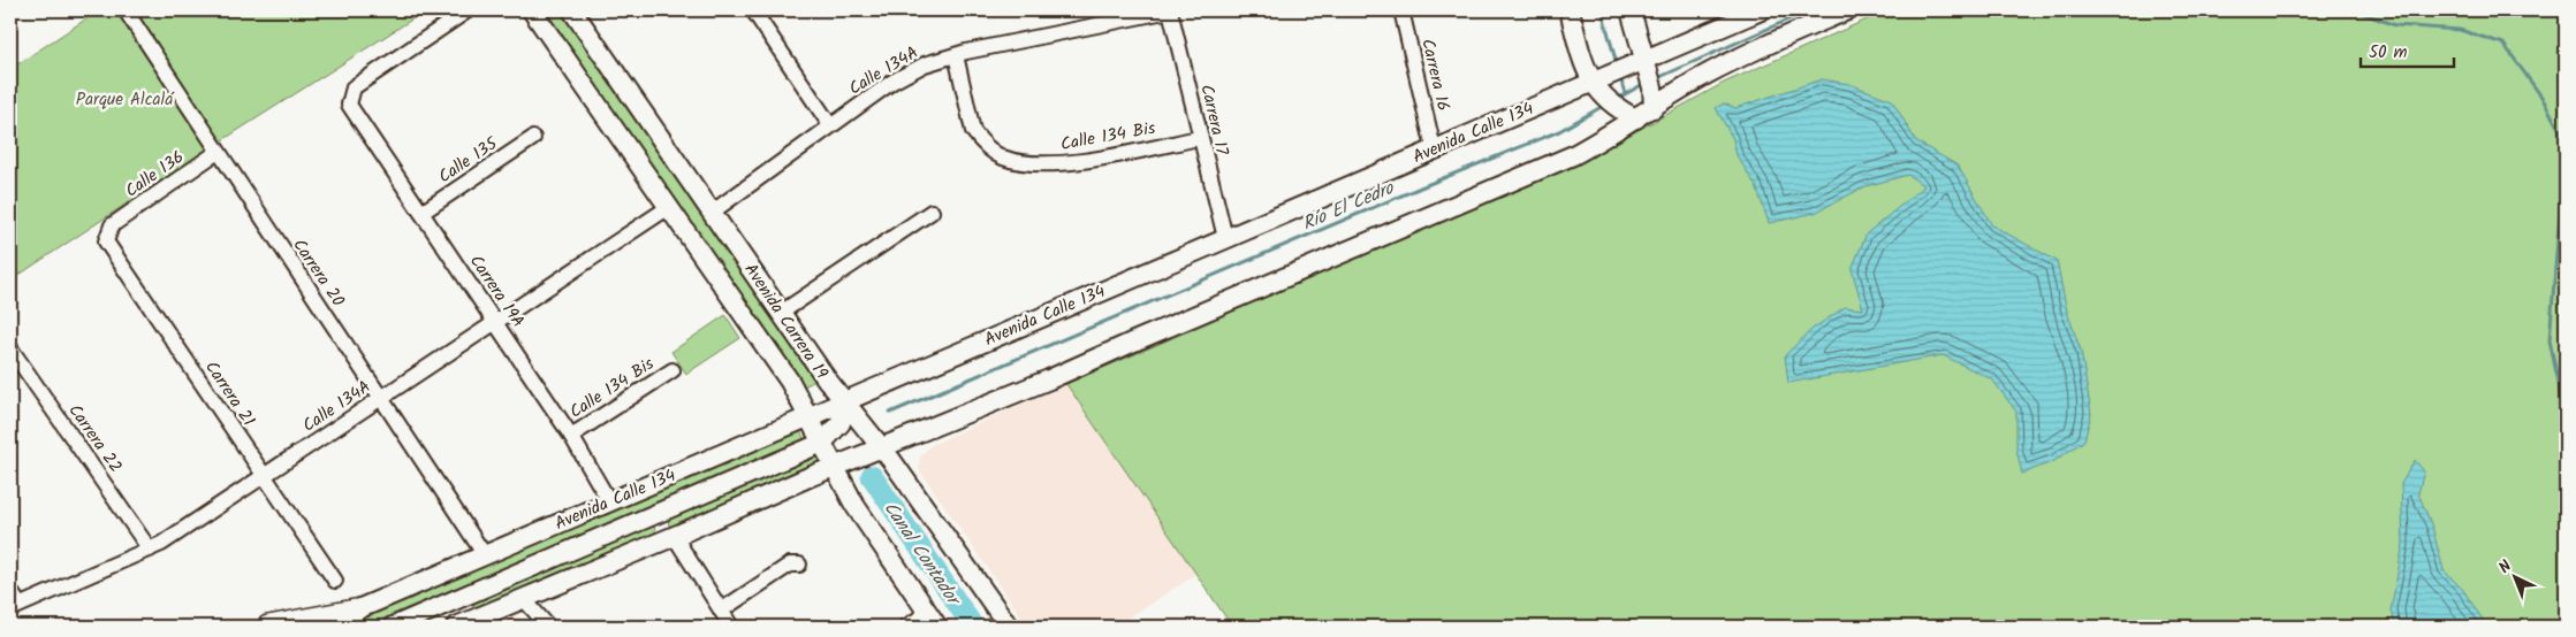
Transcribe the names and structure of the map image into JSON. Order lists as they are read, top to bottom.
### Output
{
  "streets": {
    "main road": ["Avenida Calle 134", "Avenida Carrera 19"],
    "street": [
      "Calle 134A",
      "Carrera 16",
      "Carrera 17",
      "Calle 134 Bis",
      "Calle 135",
      "Calle 136",
      "Carrera 20",
      "Carrera 19A",
      "Carrera 21",
      "Carrera 22"
    ]
  },
  "crossings": [
    ["Calle 134A", "Carrera 17"],
    ["Calle 134A", "Calle 134 Bis"],
    ["Calle 134A", "Carrera 20"],
    ["Calle 134A", "Carrera 19A"],
    ["Calle 134A", "Avenida Carrera 19"],
    ["Calle 134A", "Carrera 21"],
    ["Calle 134A", "Carrera 22"],
    ["Carrera 16", "Avenida Calle 134"],
    ["Carrera 17", "Avenida Calle 134"],
    ["Carrera 17", "Calle 134 Bis"],
    ["Avenida Calle 134", "Carrera 20"],
    ["Avenida Calle 134", "Carrera 19A"],
    ["Avenida Calle 134", "Avenida Carrera 19"],
    ["Calle 134 Bis", "Carrera 19A"],
    ["Calle 135", "Carrera 19A"],
    ["Calle 136", "Carrera 20"],
    ["Calle 136", "Carrera 21"]
  ],
  "water": ["Río El Cedro", "Canal Contador"],
  "parks": ["Parque Alcalá"],
  "scale_bar": "50 m",
  "north": "top left"
}
